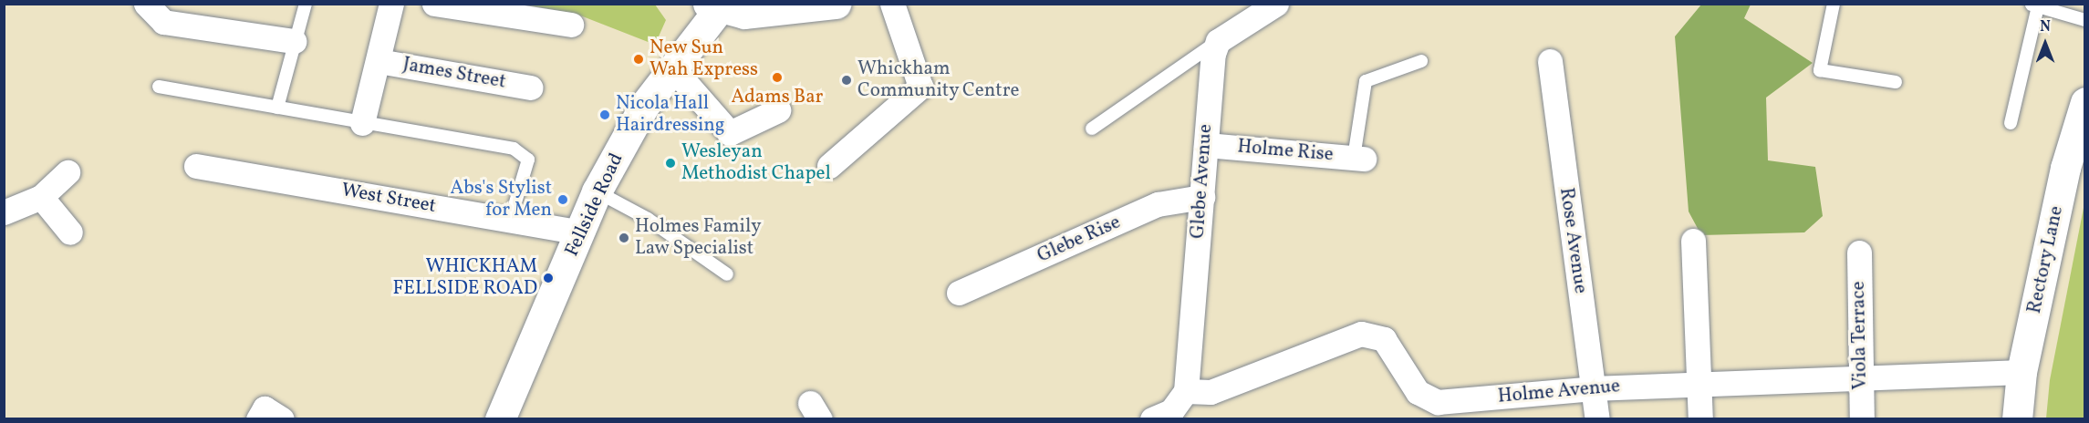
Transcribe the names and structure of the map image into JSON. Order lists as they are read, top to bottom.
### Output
{
  "streets": {
    "street": [
      "James Street",
      "Holme Rise",
      "Glebe Avenue",
      "West Street",
      "Fellside Road",
      "Glebe Rise",
      "Rose Avenue",
      "Rectory Lane",
      "Viola Terrace",
      "Holme Avenue"
    ]
  },
  "crossings": [
    ["Holme Rise", "Glebe Avenue"],
    ["Glebe Avenue", "Glebe Rise"],
    ["Glebe Avenue", "Holme Avenue"],
    ["West Street", "Fellside Road"],
    ["Rose Avenue", "Holme Avenue"],
    ["Rectory Lane", "Holme Avenue"],
    ["Viola Terrace", "Holme Avenue"]
  ],
  "places": [
    "New Sun Wah Express",
    "Adams Bar",
    "Whickham Community Centre",
    "Nicola Hall Hairdressing",
    "Wesleyan Methodist Chapel",
    "Abs's Stylist for Men",
    "Holmes Family Law Specialist",
    "WHICKHAM FELLSIDE ROAD"
  ],
  "north": "top"
}
